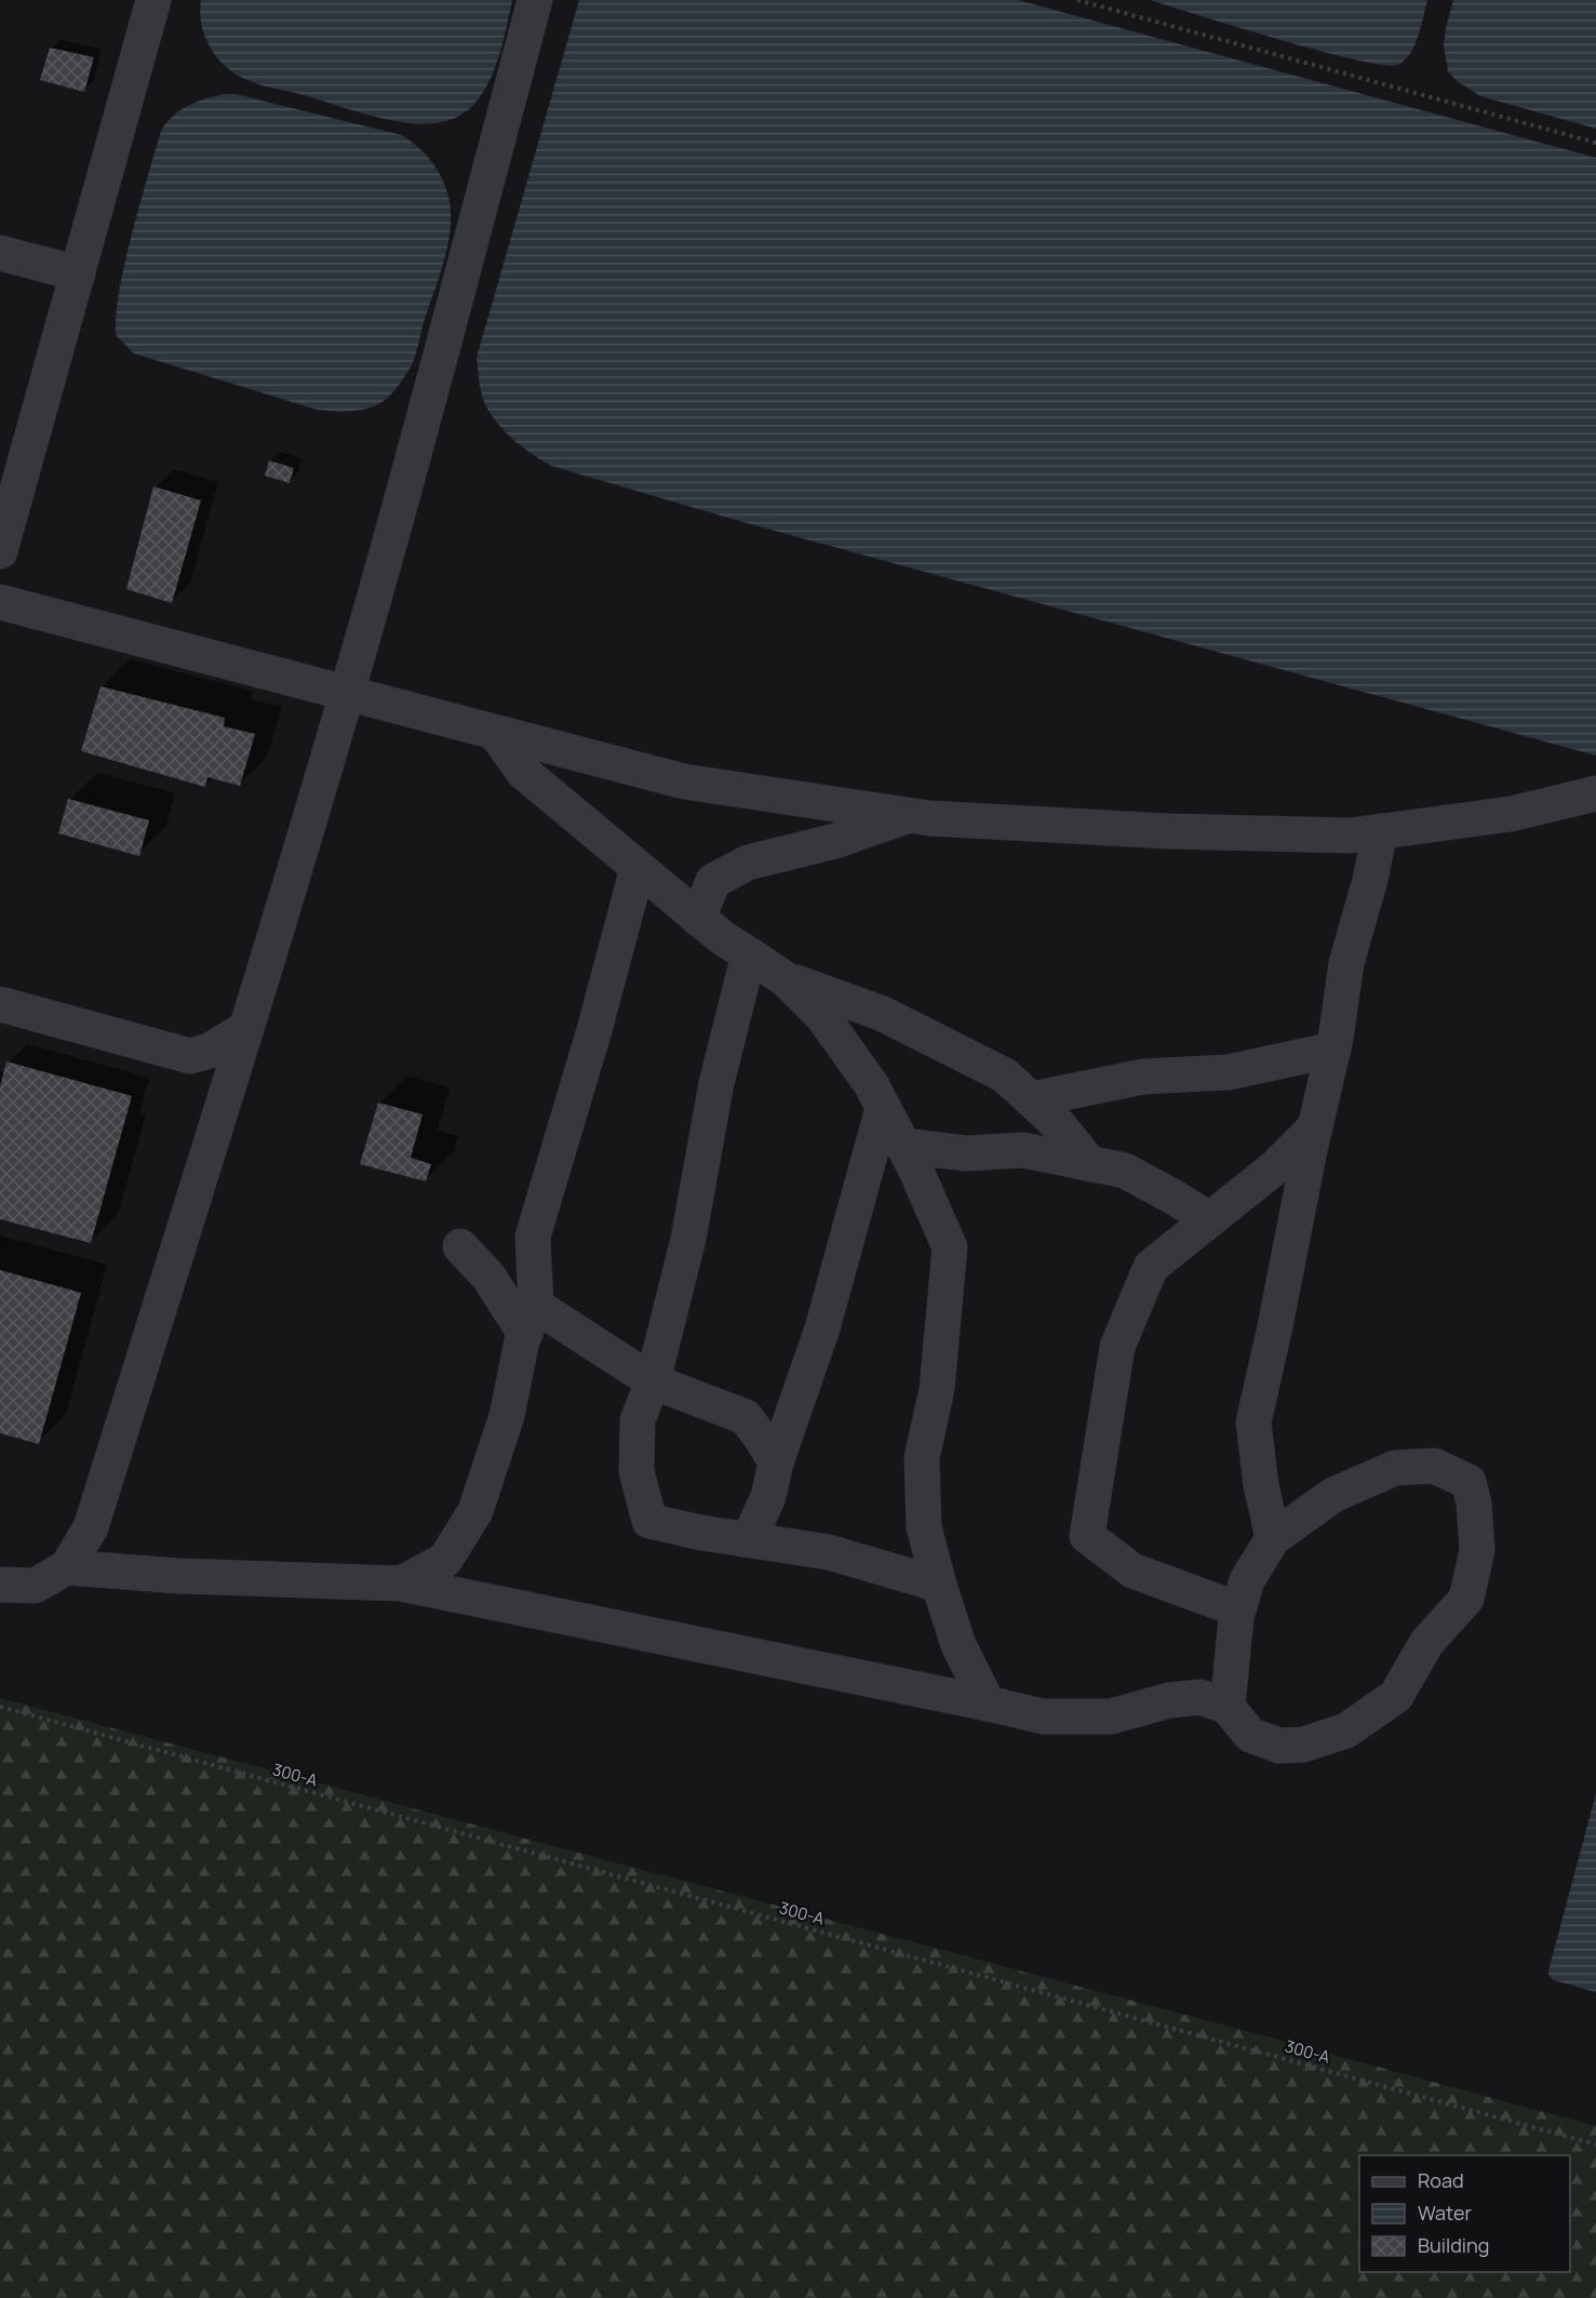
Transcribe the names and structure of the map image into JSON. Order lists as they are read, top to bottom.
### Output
{
  "streets": {
    "path": ["300-A"]
  },
  "legend": ["Road", "Water", "Building"]
}
